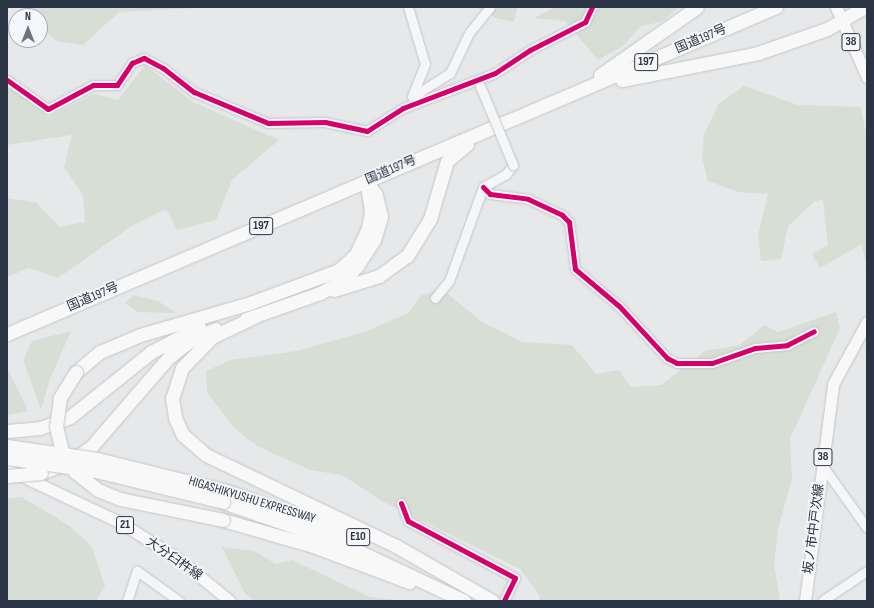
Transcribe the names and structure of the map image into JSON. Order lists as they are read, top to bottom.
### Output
{
  "streets": {
    "highway": [
      "国道197号",
      "197",
      "HIGASHIKYUSHU EXPRESSWAY",
      "E10"
    ],
    "main road": [
      "38",
      "21",
      "坂ノ市中戸次線",
      "大分臼杵線"
    ]
  },
  "north": "top"
}
